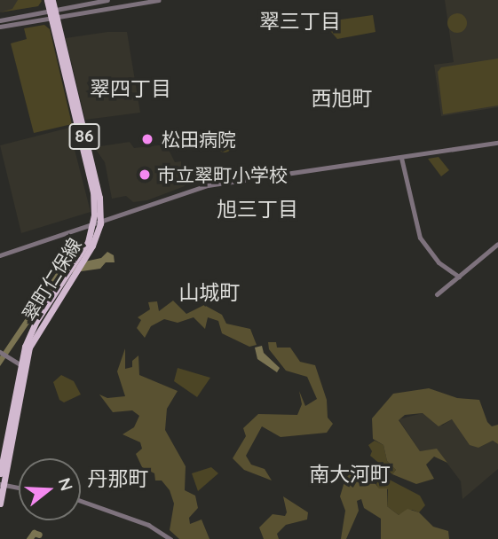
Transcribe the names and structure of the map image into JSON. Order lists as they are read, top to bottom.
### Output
{
  "streets": {
    "main road": ["86", "翠町仁保線"]
  },
  "districts": [
    "翠三丁目",
    "翠四丁目",
    "西旭町",
    "旭三丁目",
    "山城町",
    "南大河町",
    "丹那町"
  ],
  "places": ["松田病院", "市立翠町小学校"],
  "north": "right"
}
